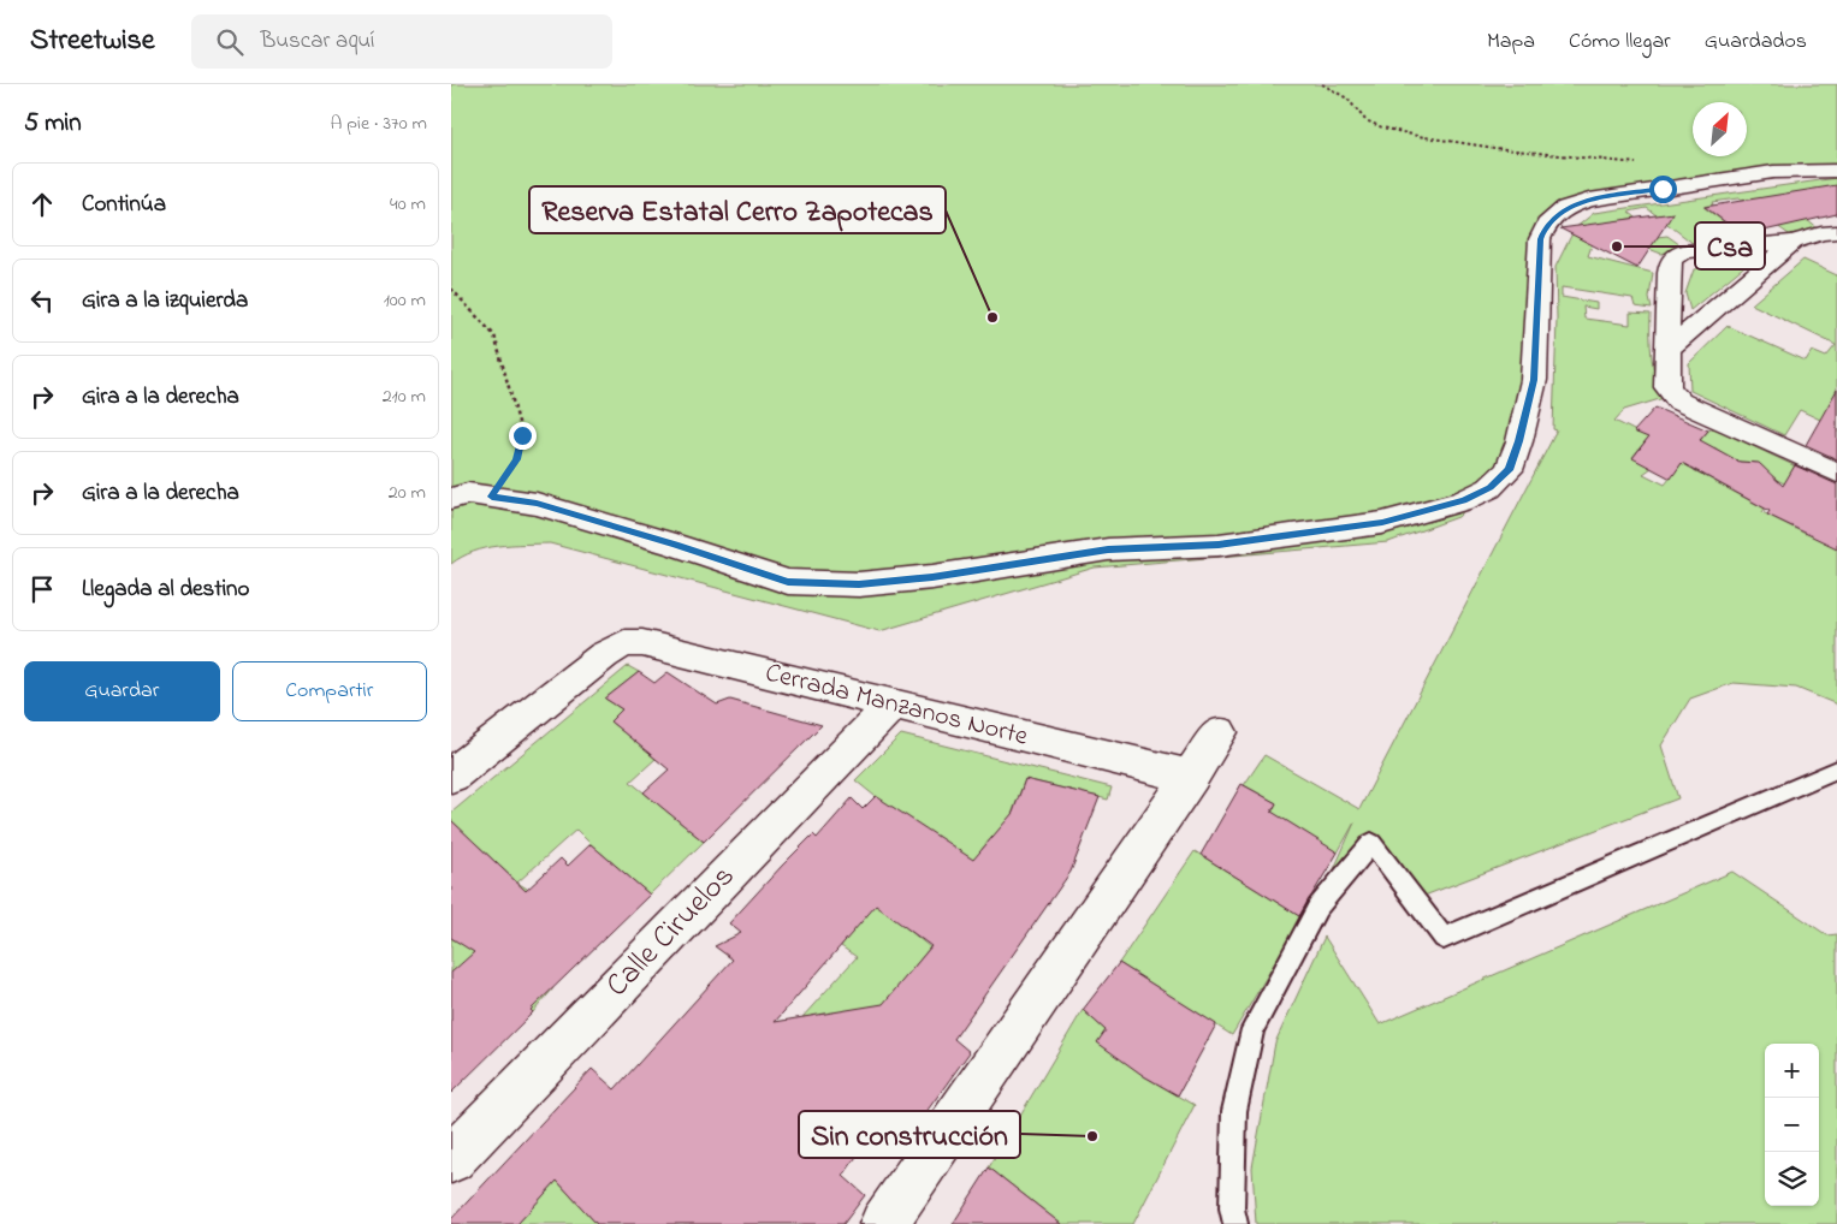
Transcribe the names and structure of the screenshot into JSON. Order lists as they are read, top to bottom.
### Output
{
  "streets": {
    "street": ["Cerrada Manzanos Norte", "Calle Ciruelos"]
  },
  "crossings": [
    ["Cerrada Manzanos Norte", "Calle Ciruelos"]
  ],
  "places": ["Csa", "Reserva Estatal Cerro Zapotecas", "Sin construcción"],
  "north": "top right",
  "page": {
    "header": "Streetwise",
    "search": "Buscar aquí",
    "nav": ["Mapa", "Cómo llegar", "Guardados"],
    "heading": ["5 min", "A pie · 370 m"],
    "list": [
      ["Continúa", "40 m"],
      ["Gira a la izquierda", "100 m"],
      ["Gira a la derecha", "210 m"],
      ["Gira a la derecha", "20 m"],
      "Llegada al destino"
    ],
    "buttons": ["Guardar", "Compartir"],
    "map_buttons": ["+", "−"]
  }
}
